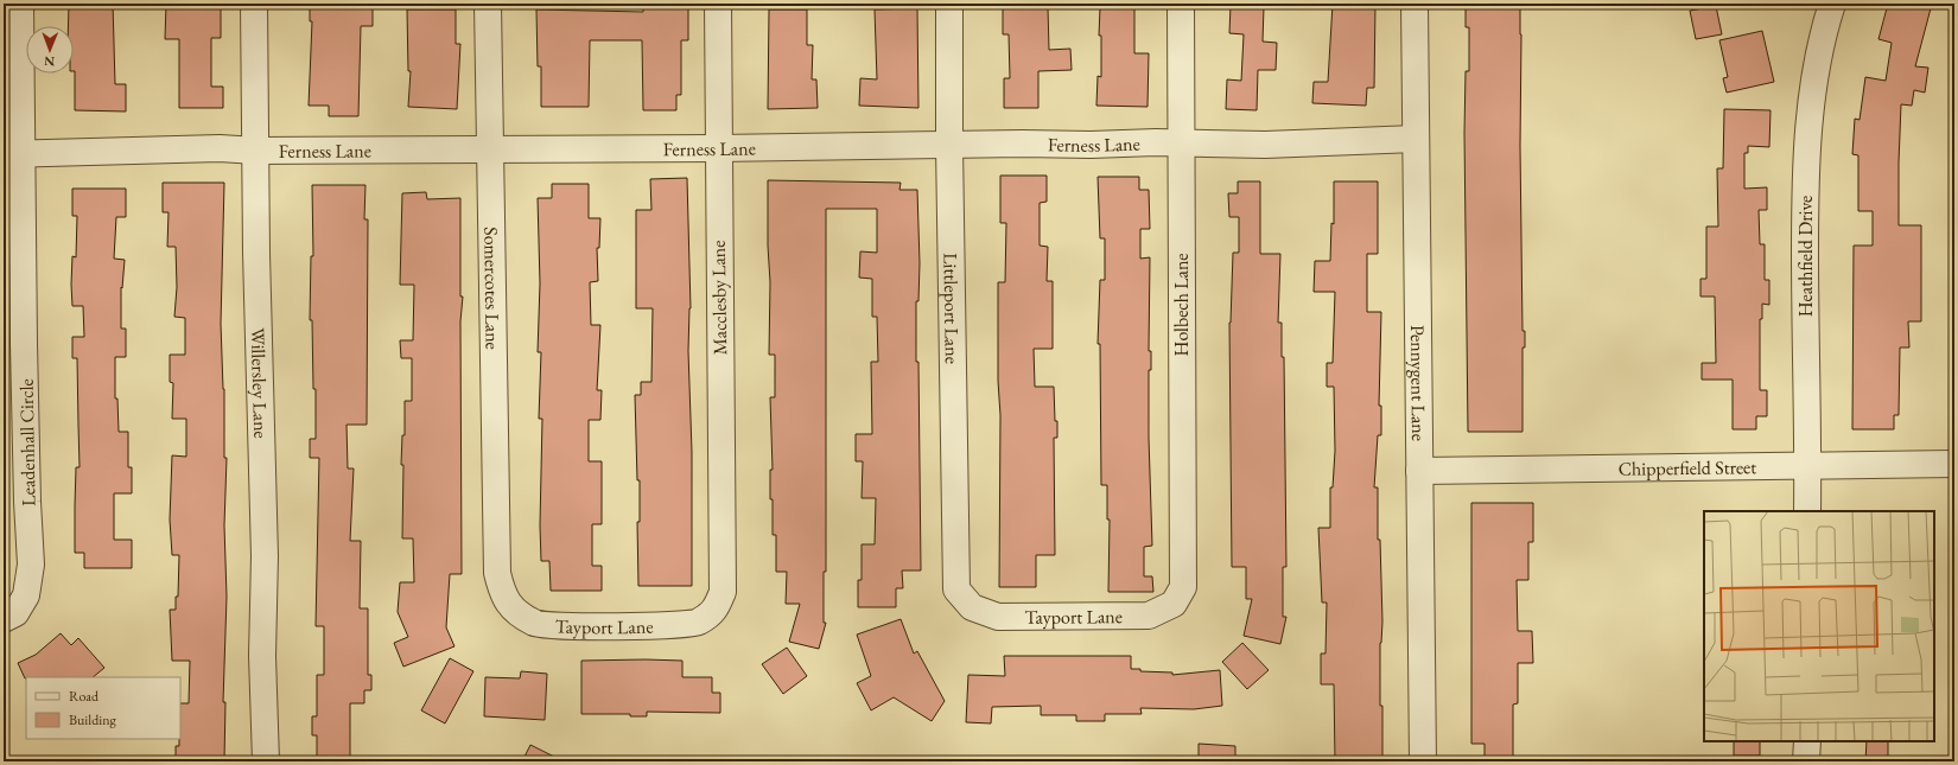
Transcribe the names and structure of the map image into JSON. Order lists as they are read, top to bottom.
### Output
{
  "streets": {
    "street": [
      "Ferness Lane",
      "Heathfield Drive",
      "Somercotes Lane",
      "Macclesby Lane",
      "Holbech Lane",
      "Littleport Lane",
      "Pennygent Lane",
      "Willersley Lane",
      "Leadenhall Circle",
      "Chipperfield Street",
      "Tayport Lane"
    ]
  },
  "crossings": [
    ["Ferness Lane", "Somercotes Lane"],
    ["Ferness Lane", "Macclesby Lane"],
    ["Ferness Lane", "Holbech Lane"],
    ["Ferness Lane", "Littleport Lane"],
    ["Ferness Lane", "Pennygent Lane"],
    ["Ferness Lane", "Willersley Lane"],
    ["Ferness Lane", "Leadenhall Circle"],
    ["Heathfield Drive", "Chipperfield Street"],
    ["Somercotes Lane", "Tayport Lane"],
    ["Macclesby Lane", "Tayport Lane"],
    ["Holbech Lane", "Tayport Lane"],
    ["Littleport Lane", "Tayport Lane"],
    ["Pennygent Lane", "Chipperfield Street"]
  ],
  "legend": ["Road", "Building"],
  "north": "bottom"
}
